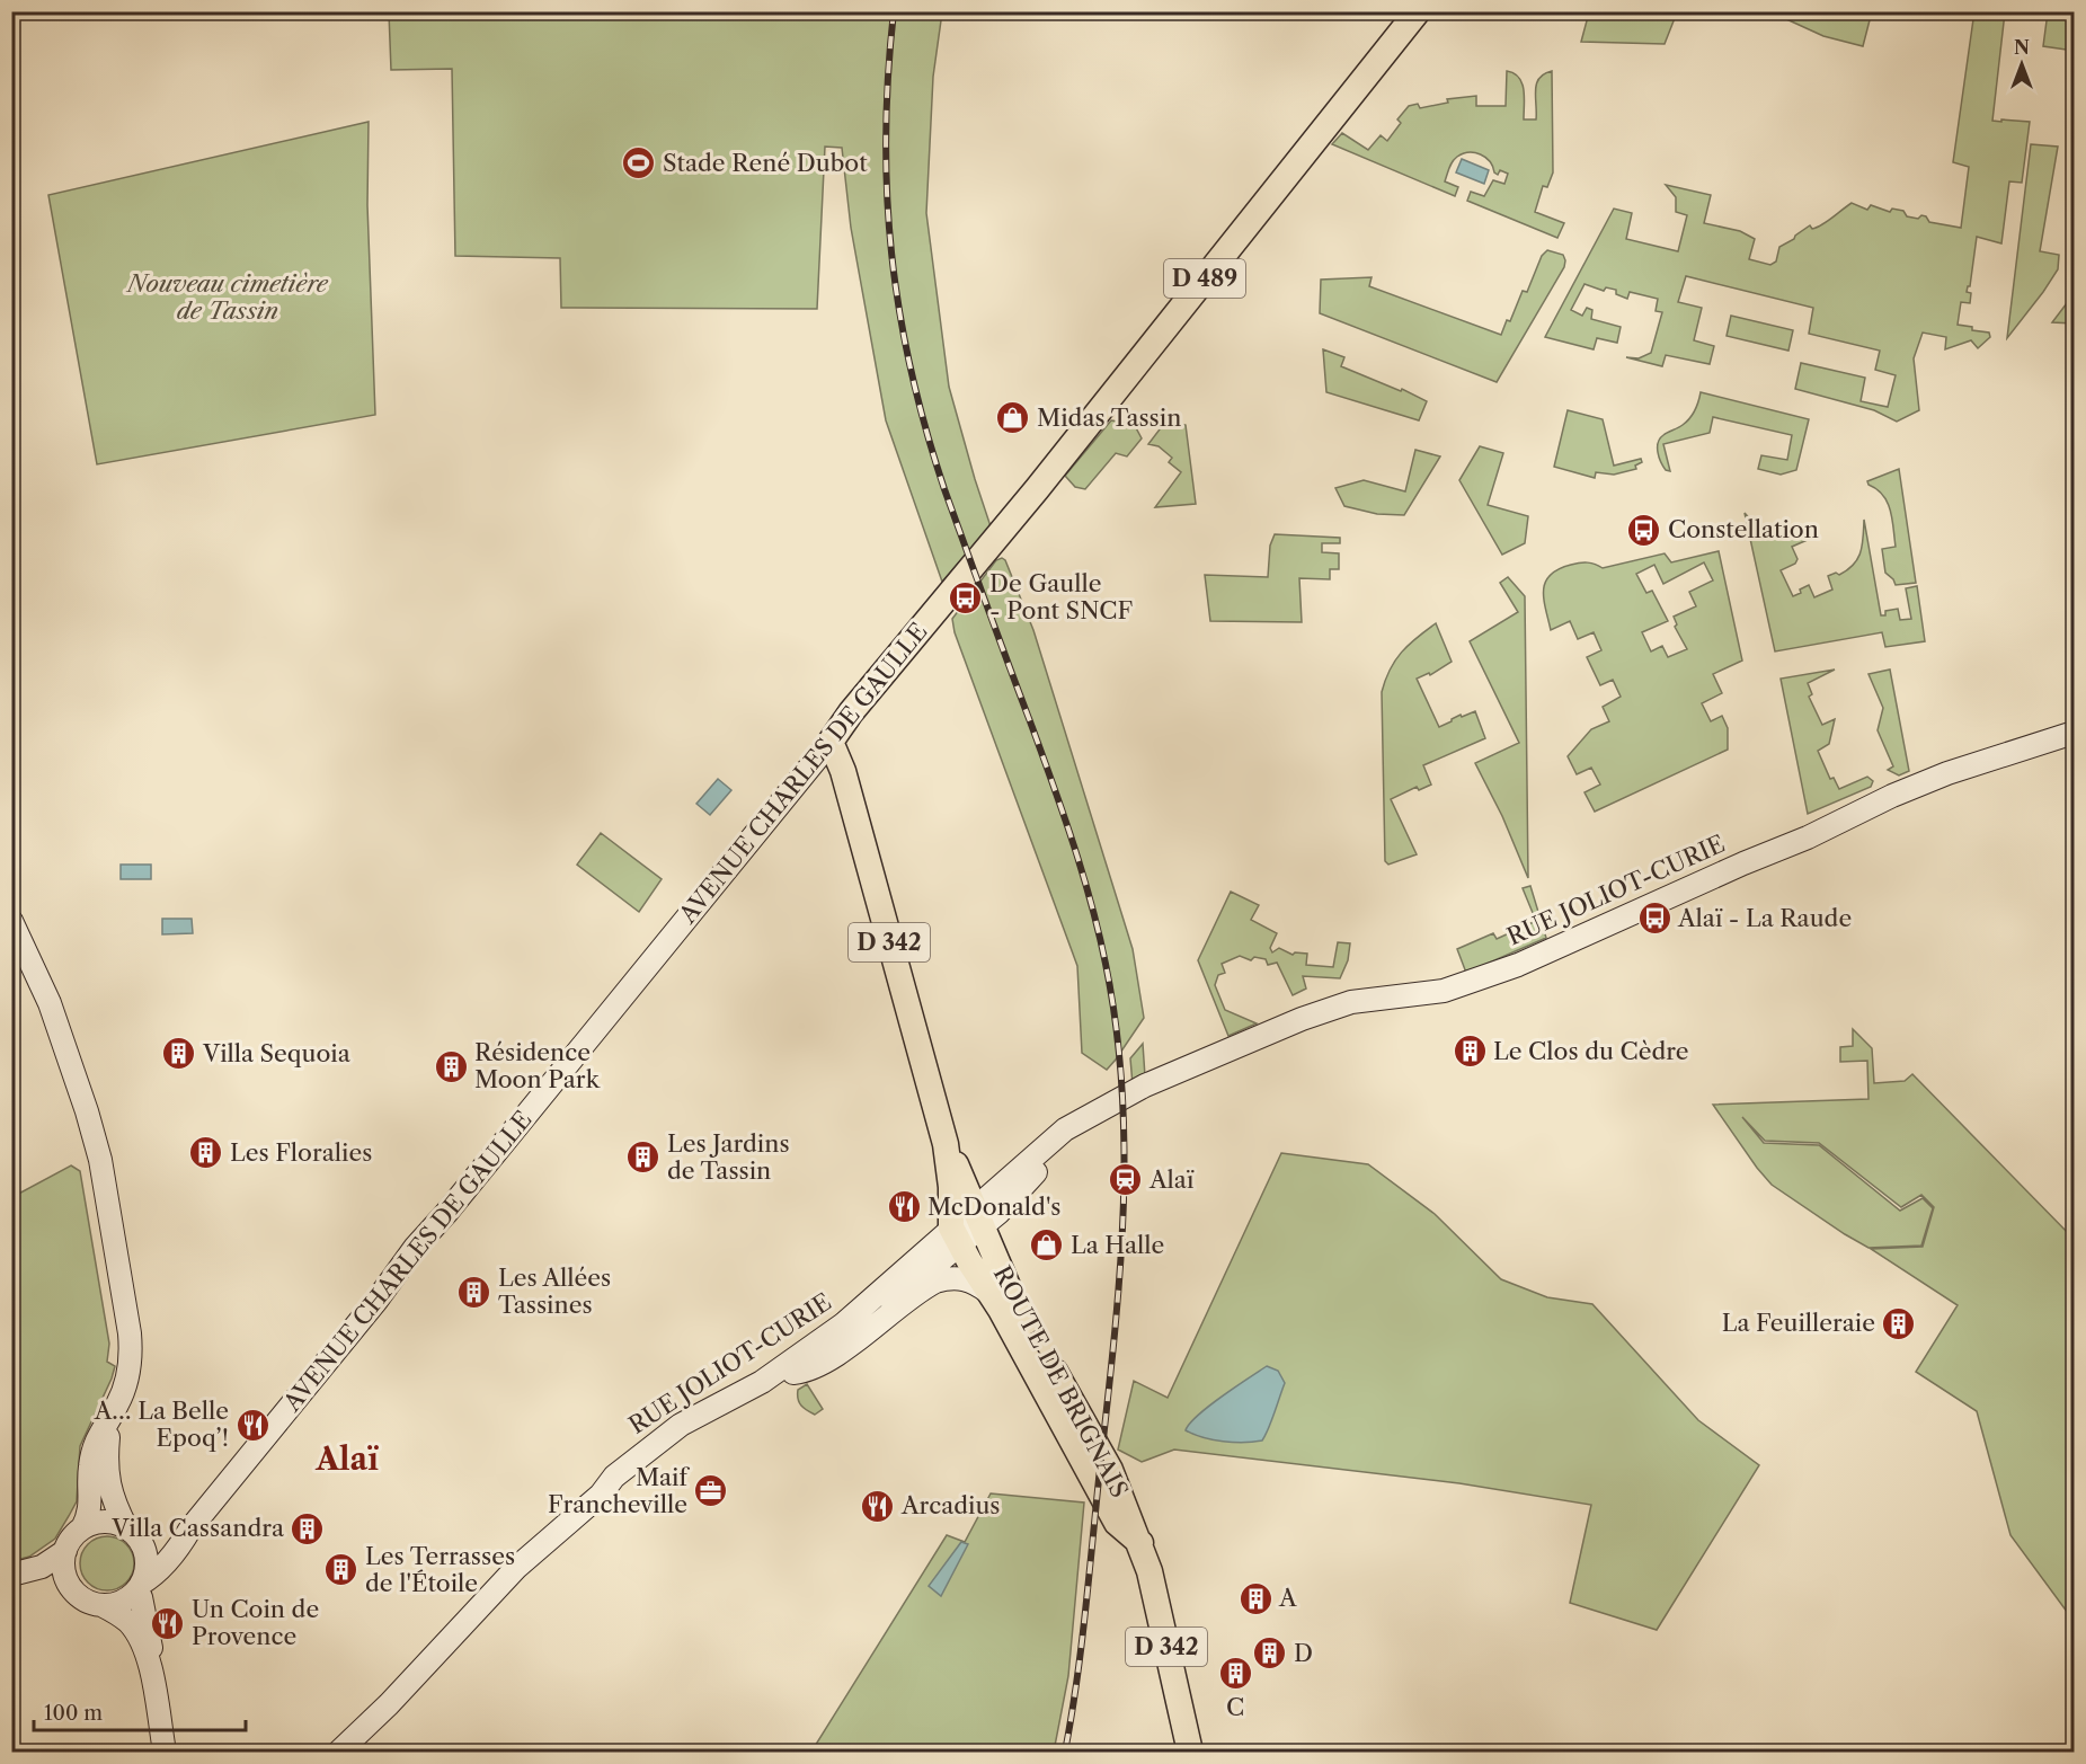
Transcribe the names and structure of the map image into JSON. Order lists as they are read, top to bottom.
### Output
{
  "streets": {
    "main road": [
      "D 489",
      "AVENUE CHARLES DE GAULLE",
      "RUE JOLIOT-CURIE",
      "D 342",
      "ROUTE DE BRIGNAIS"
    ]
  },
  "crossings": [
    ["AVENUE CHARLES DE GAULLE", "ROUTE DE BRIGNAIS"],
    ["RUE JOLIOT-CURIE", "ROUTE DE BRIGNAIS"]
  ],
  "districts": ["Alaï"],
  "parks": ["Nouveau cimetière de Tassin"],
  "places": {
    "sports": ["Stade René Dubot"],
    "shop": ["Midas Tassin", "La Halle"],
    "bus stop": ["Constellation", "De Gaulle - Pont SNCF", "Alaï - La Raude"],
    "building": [
      "Le Clos du Cèdre",
      "Villa Sequoia",
      "Résidence Moon Park",
      "Les Floralies",
      "Les Jardins de Tassin",
      "Les Allées Tassines",
      "La Feuilleraie",
      "Villa Cassandra",
      "Les Terrasses de l'Étoile",
      "A",
      "D",
      "C"
    ],
    "station": ["Alaï"],
    "restaurant": [
      "McDonald's",
      "A… La Belle Epoq’!",
      "Arcadius",
      "Un Coin de Provence"
    ],
    "office": ["Maif Francheville"]
  },
  "scale_bar": "100 m",
  "north": "top"
}
